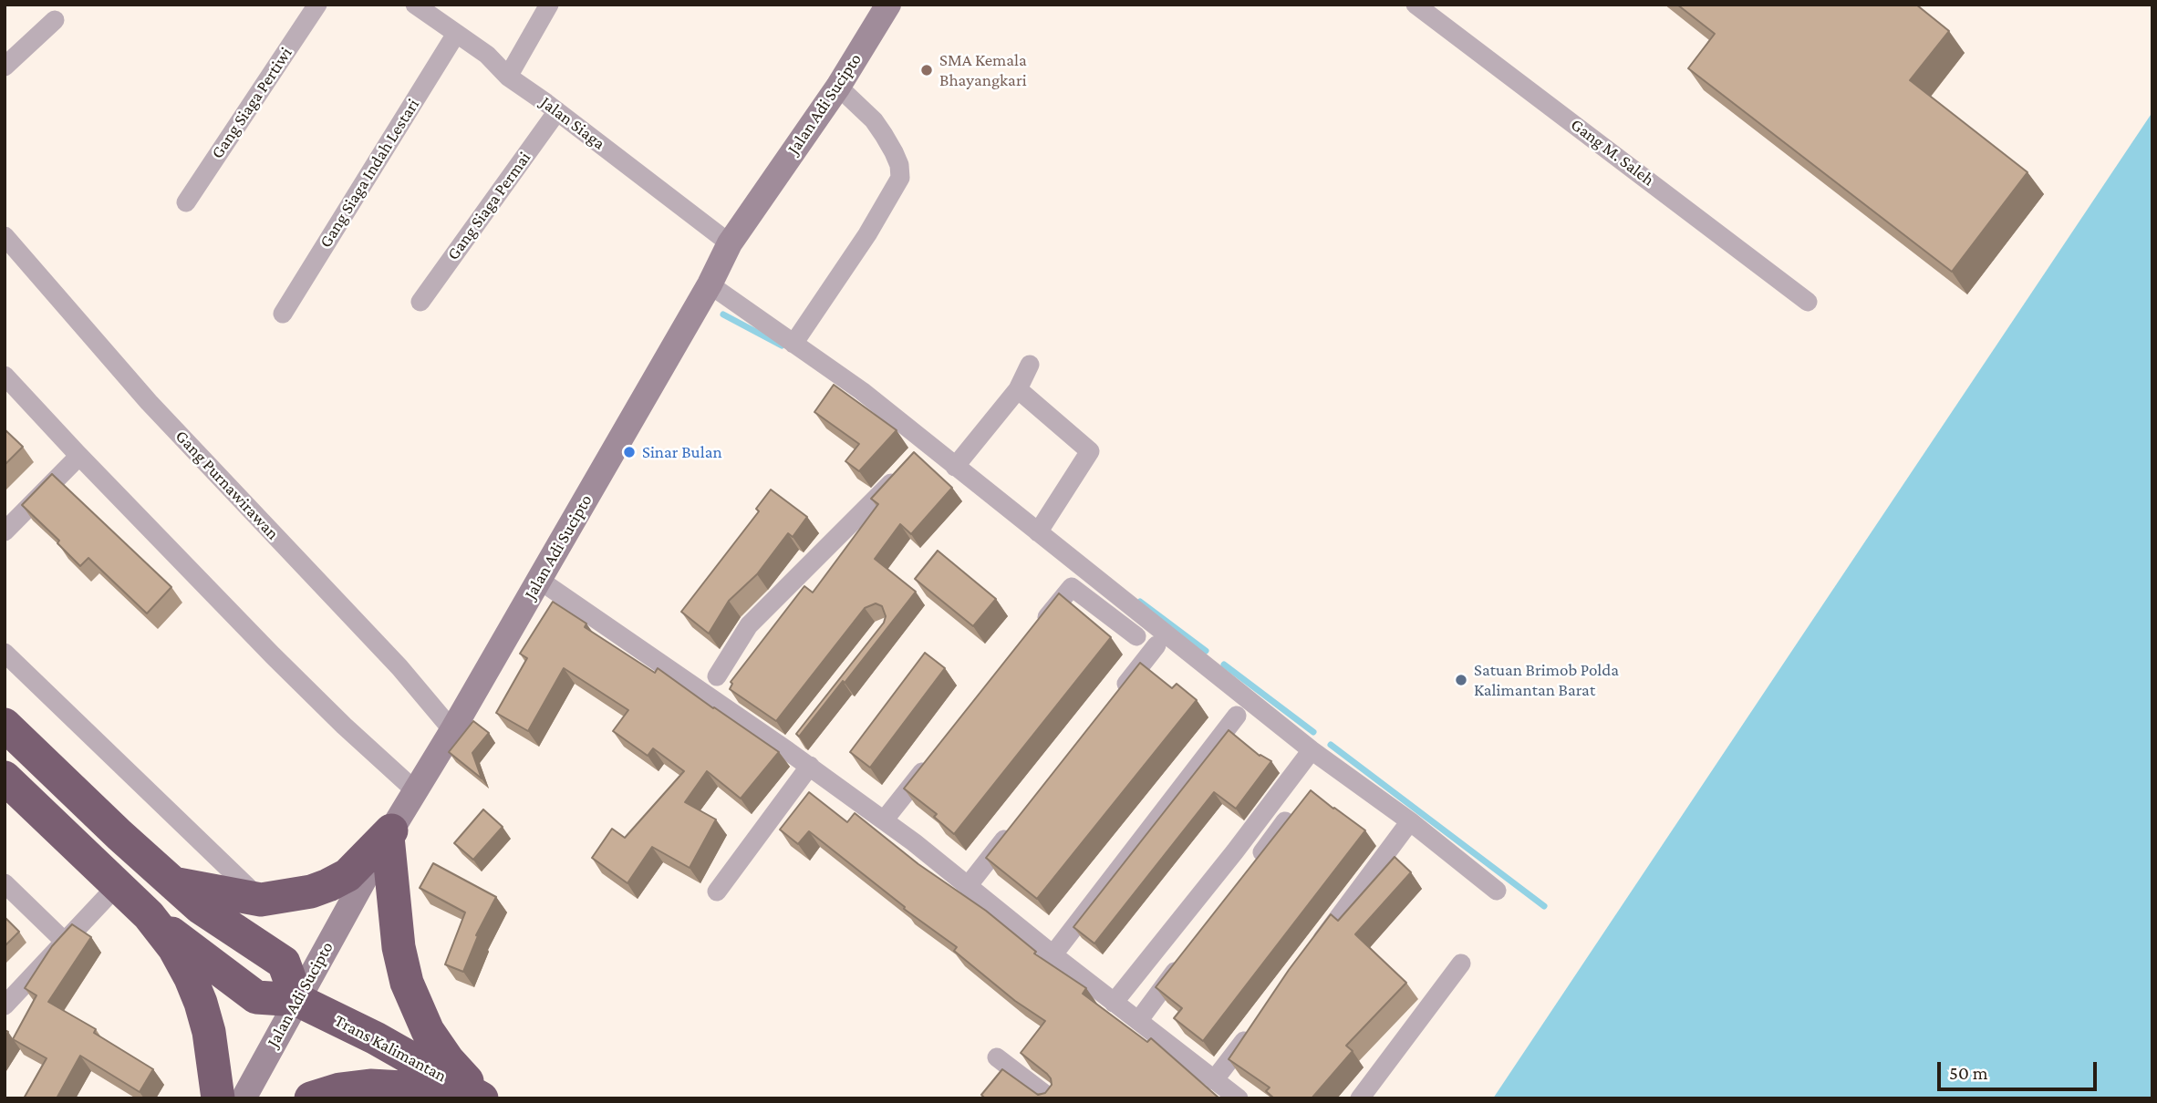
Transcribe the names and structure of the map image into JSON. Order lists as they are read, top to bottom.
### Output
{
  "streets": {
    "highway": ["Trans Kalimantan"],
    "main road": ["Jalan Adi Sucipto"],
    "street": [
      "Gang Siaga Pertiwi",
      "Jalan Siaga",
      "Gang M. Saleh",
      "Gang Siaga Indah Lestari",
      "Gang Siaga Permai",
      "Gang Purnawirawan"
    ]
  },
  "crossings": [
    ["Jalan Adi Sucipto", "Jalan Siaga"],
    ["Jalan Adi Sucipto", "Gang Purnawirawan"],
    ["Jalan Adi Sucipto", "Trans Kalimantan"],
    ["Jalan Siaga", "Gang Siaga Indah Lestari"],
    ["Jalan Siaga", "Gang Siaga Permai"]
  ],
  "places": ["SMA Kemala Bhayangkari", "Sinar Bulan", "Satuan Brimob Polda Kalimantan Barat"],
  "scale_bar": "50 m"
}
